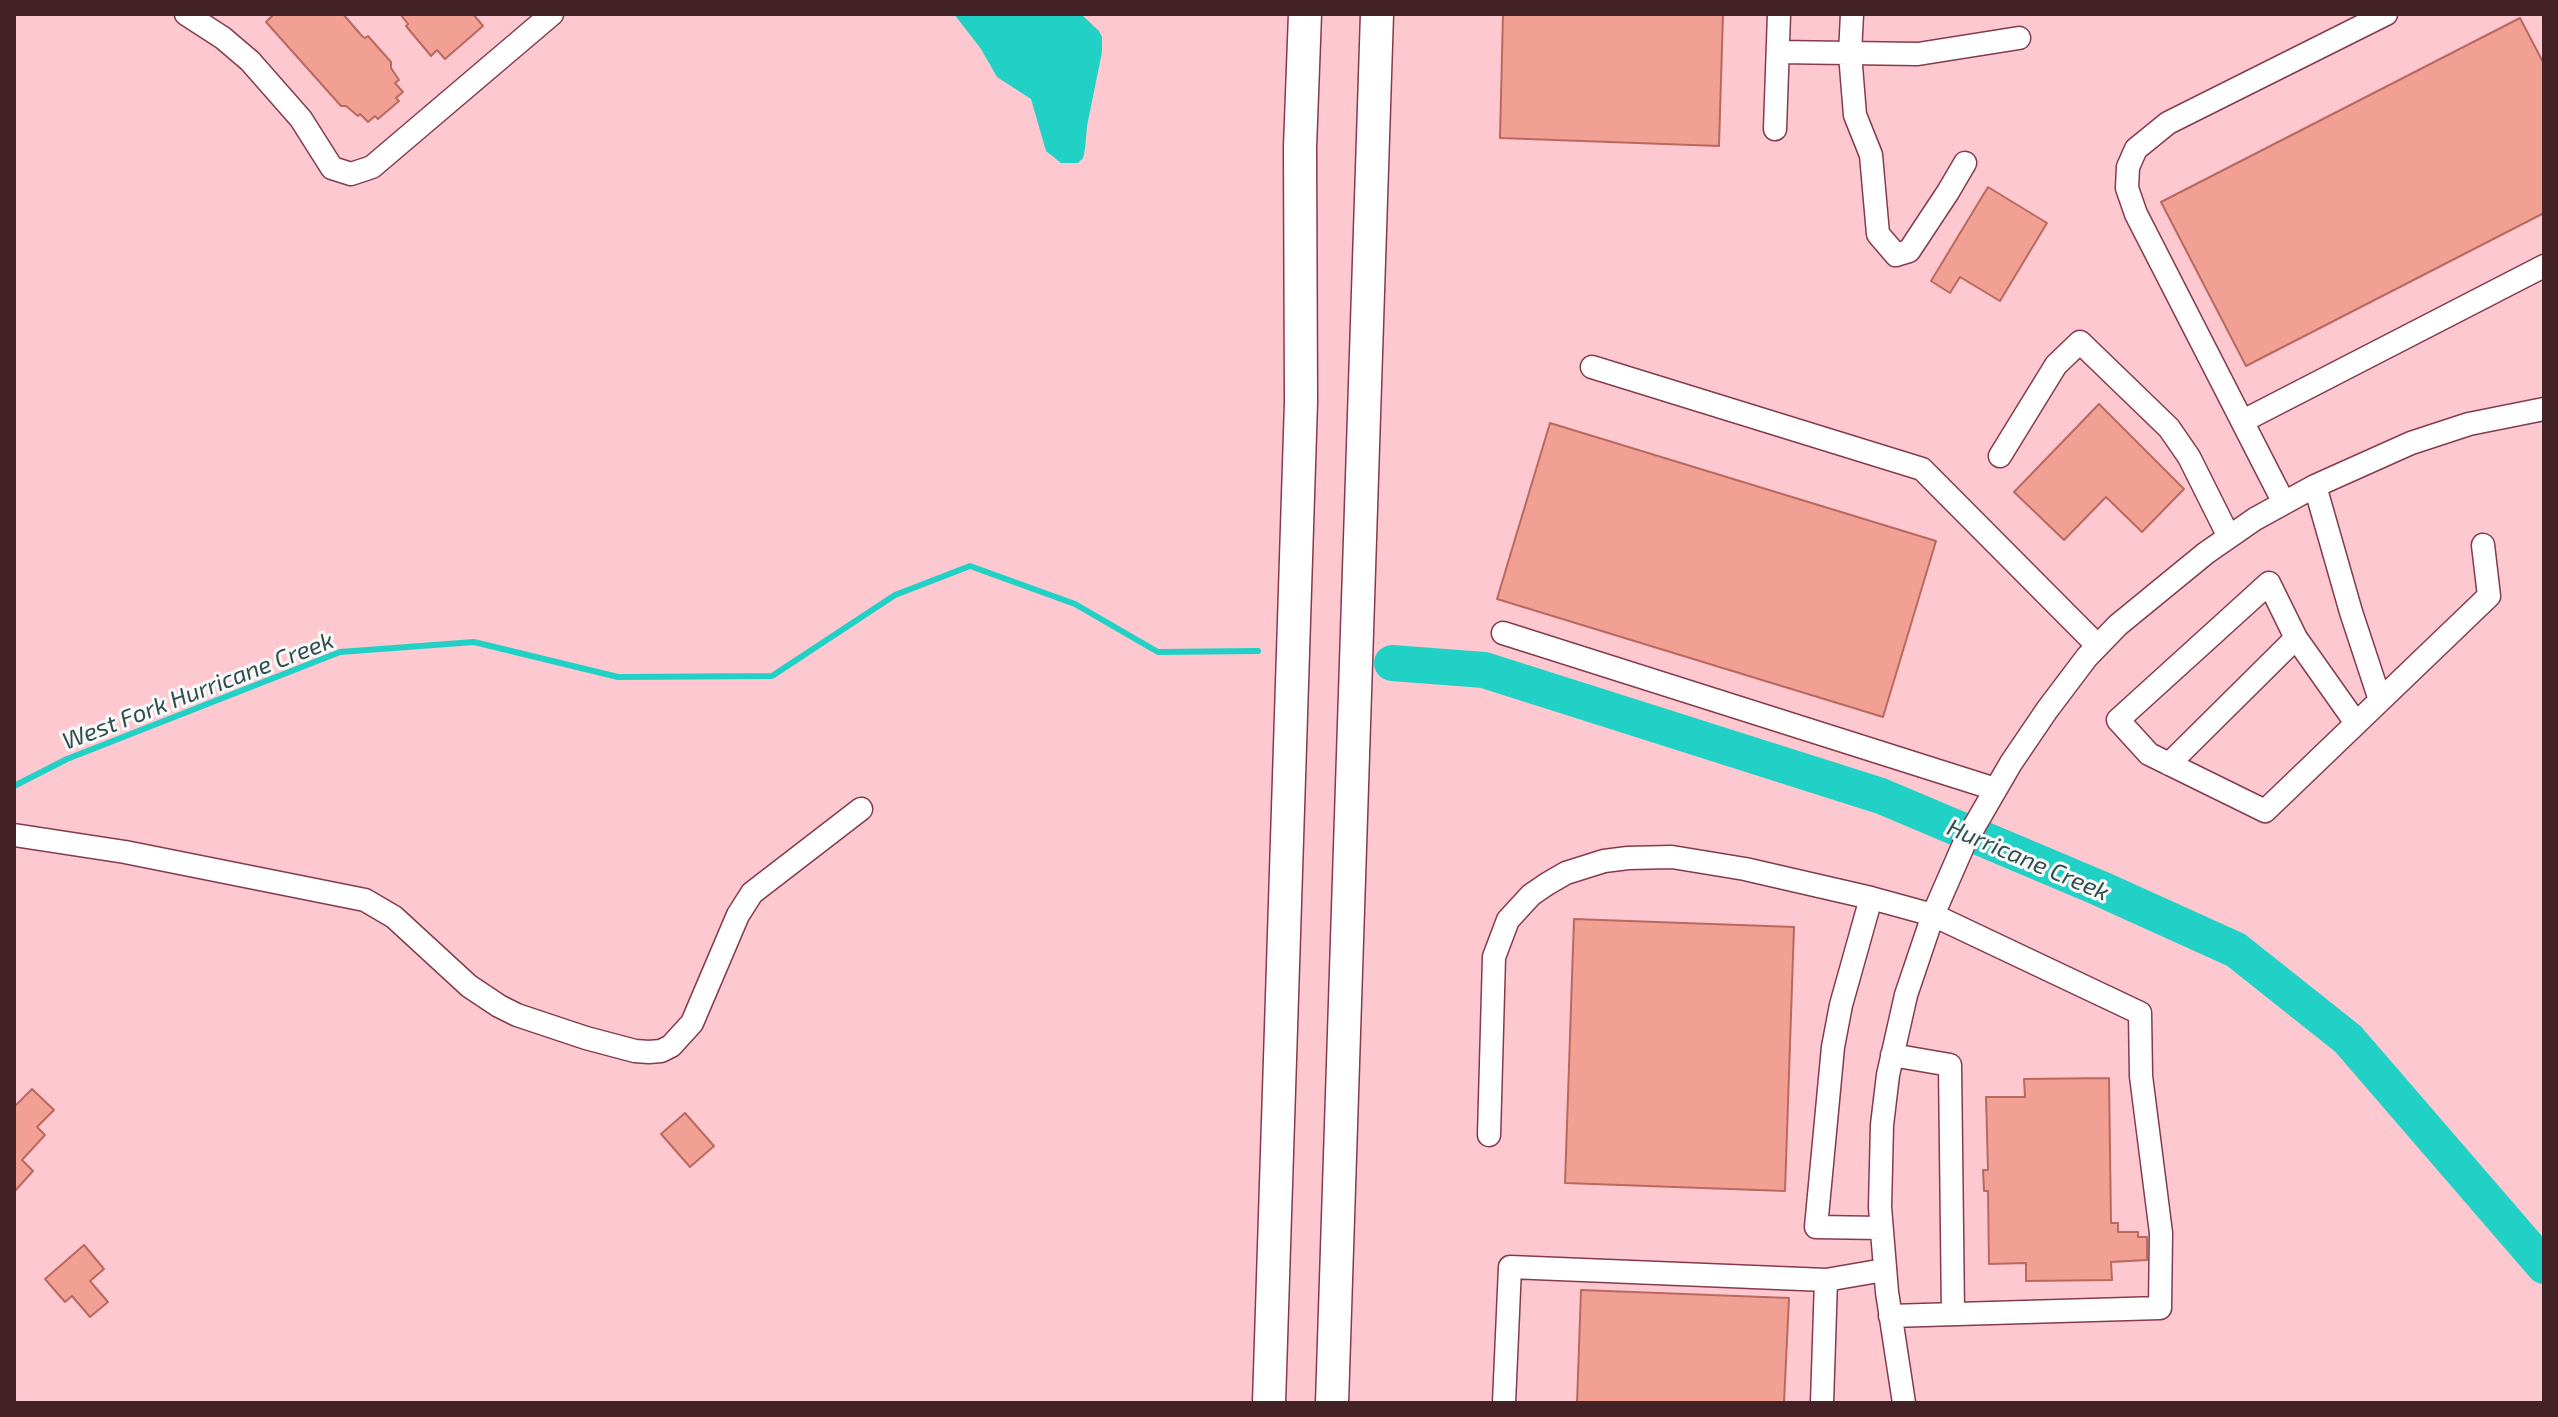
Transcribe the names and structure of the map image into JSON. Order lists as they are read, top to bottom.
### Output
{
  "water": ["West Fork Hurricane Creek", "Hurricane Creek"]
}
